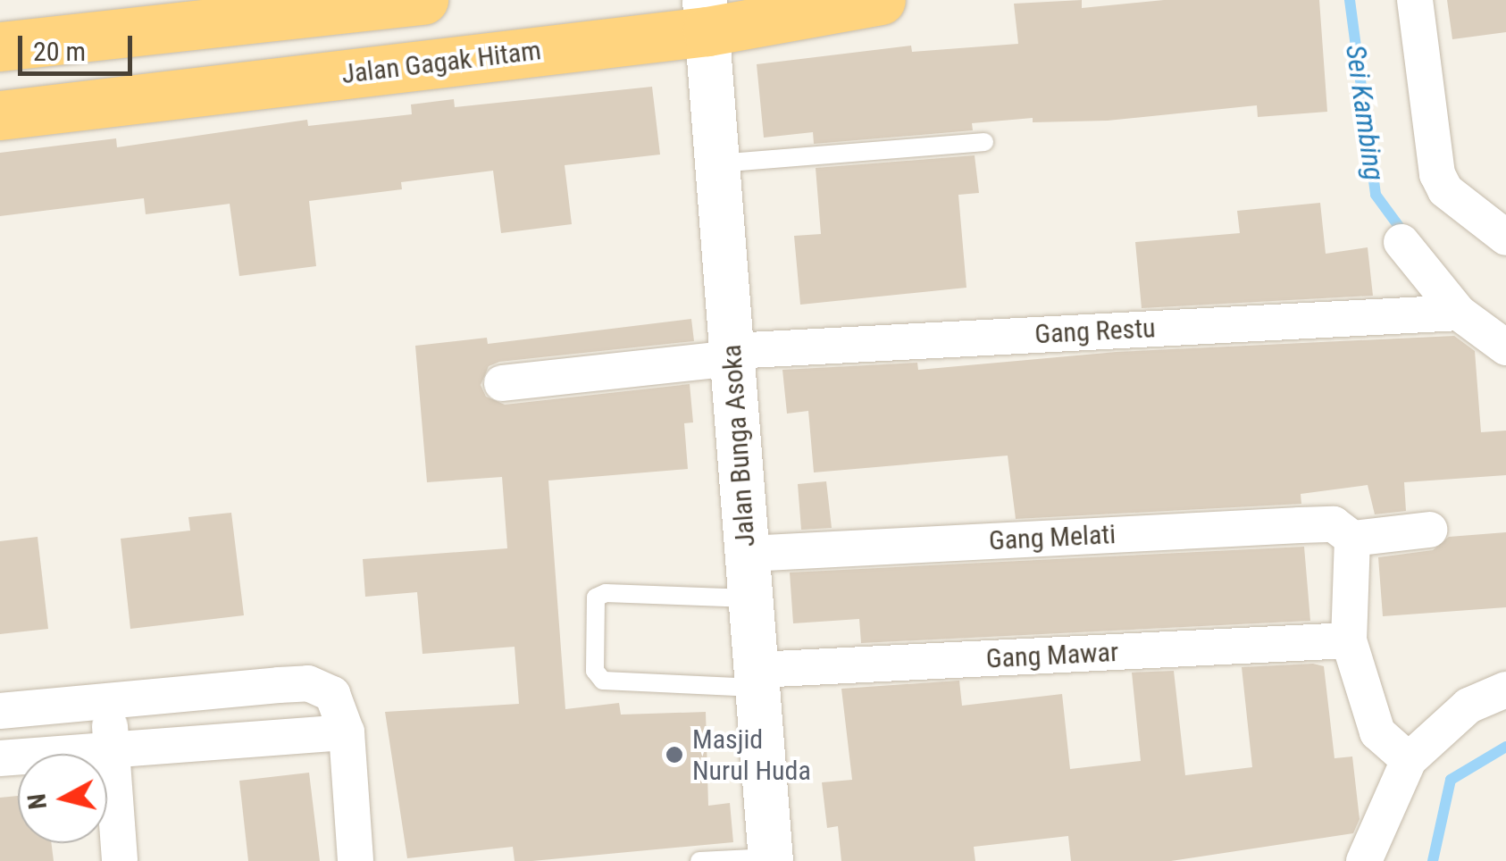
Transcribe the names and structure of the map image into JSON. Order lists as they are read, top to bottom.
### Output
{
  "streets": {
    "highway": ["Jalan Gagak Hitam"],
    "street": [
      "Gang Restu",
      "Jalan Bunga Asoka",
      "Gang Melati",
      "Gang Mawar"
    ]
  },
  "crossings": [
    ["Jalan Gagak Hitam", "Jalan Bunga Asoka"],
    ["Gang Restu", "Jalan Bunga Asoka"],
    ["Jalan Bunga Asoka", "Gang Melati"],
    ["Jalan Bunga Asoka", "Gang Mawar"]
  ],
  "water": ["Sei Kambing"],
  "places": ["Masjid Nurul Huda"],
  "scale_bar": "20 m",
  "north": "left"
}
